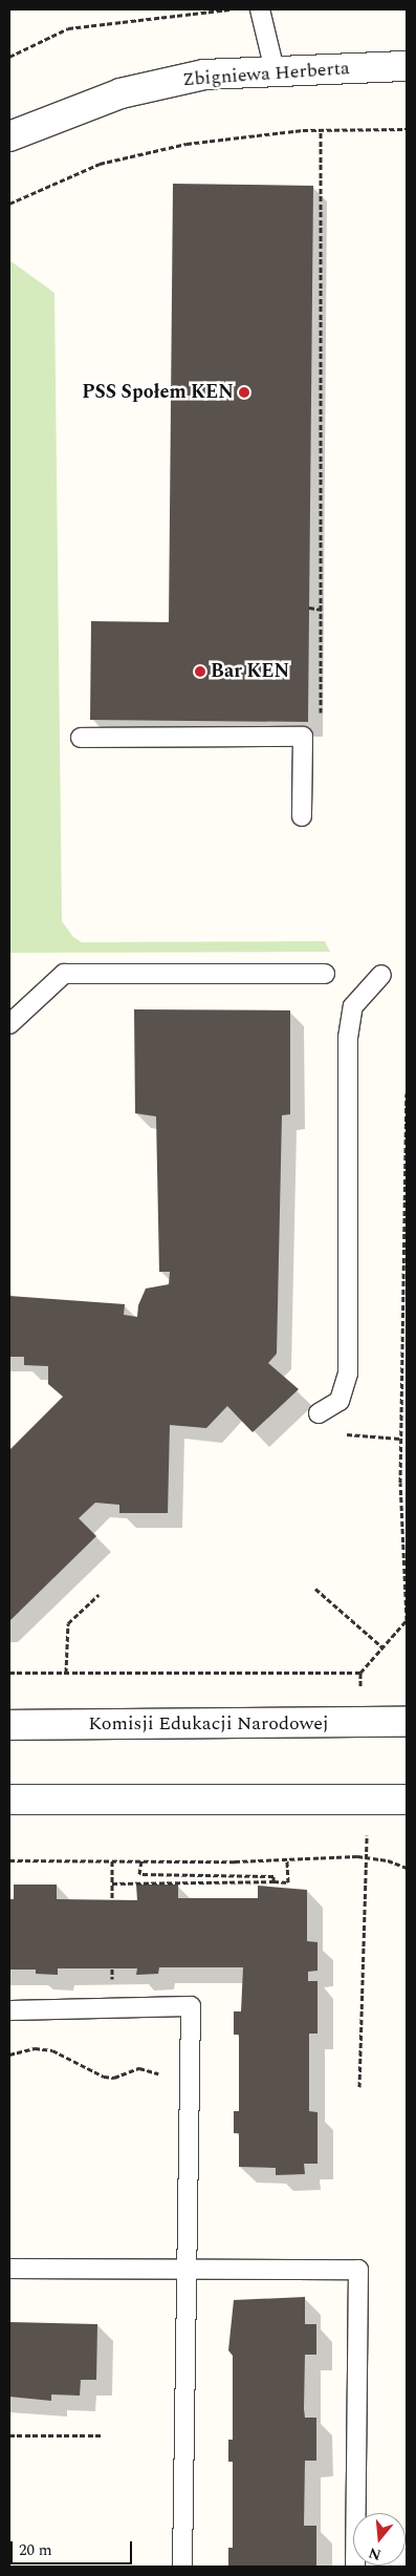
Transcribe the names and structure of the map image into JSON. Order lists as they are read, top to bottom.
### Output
{
  "streets": {
    "street": ["Zbigniewa Herberta", "Komisji Edukacji Narodowej"]
  },
  "places": ["PSS Społem KEN", "Bar KEN"],
  "scale_bar": "20 m",
  "north": "bottom"
}
